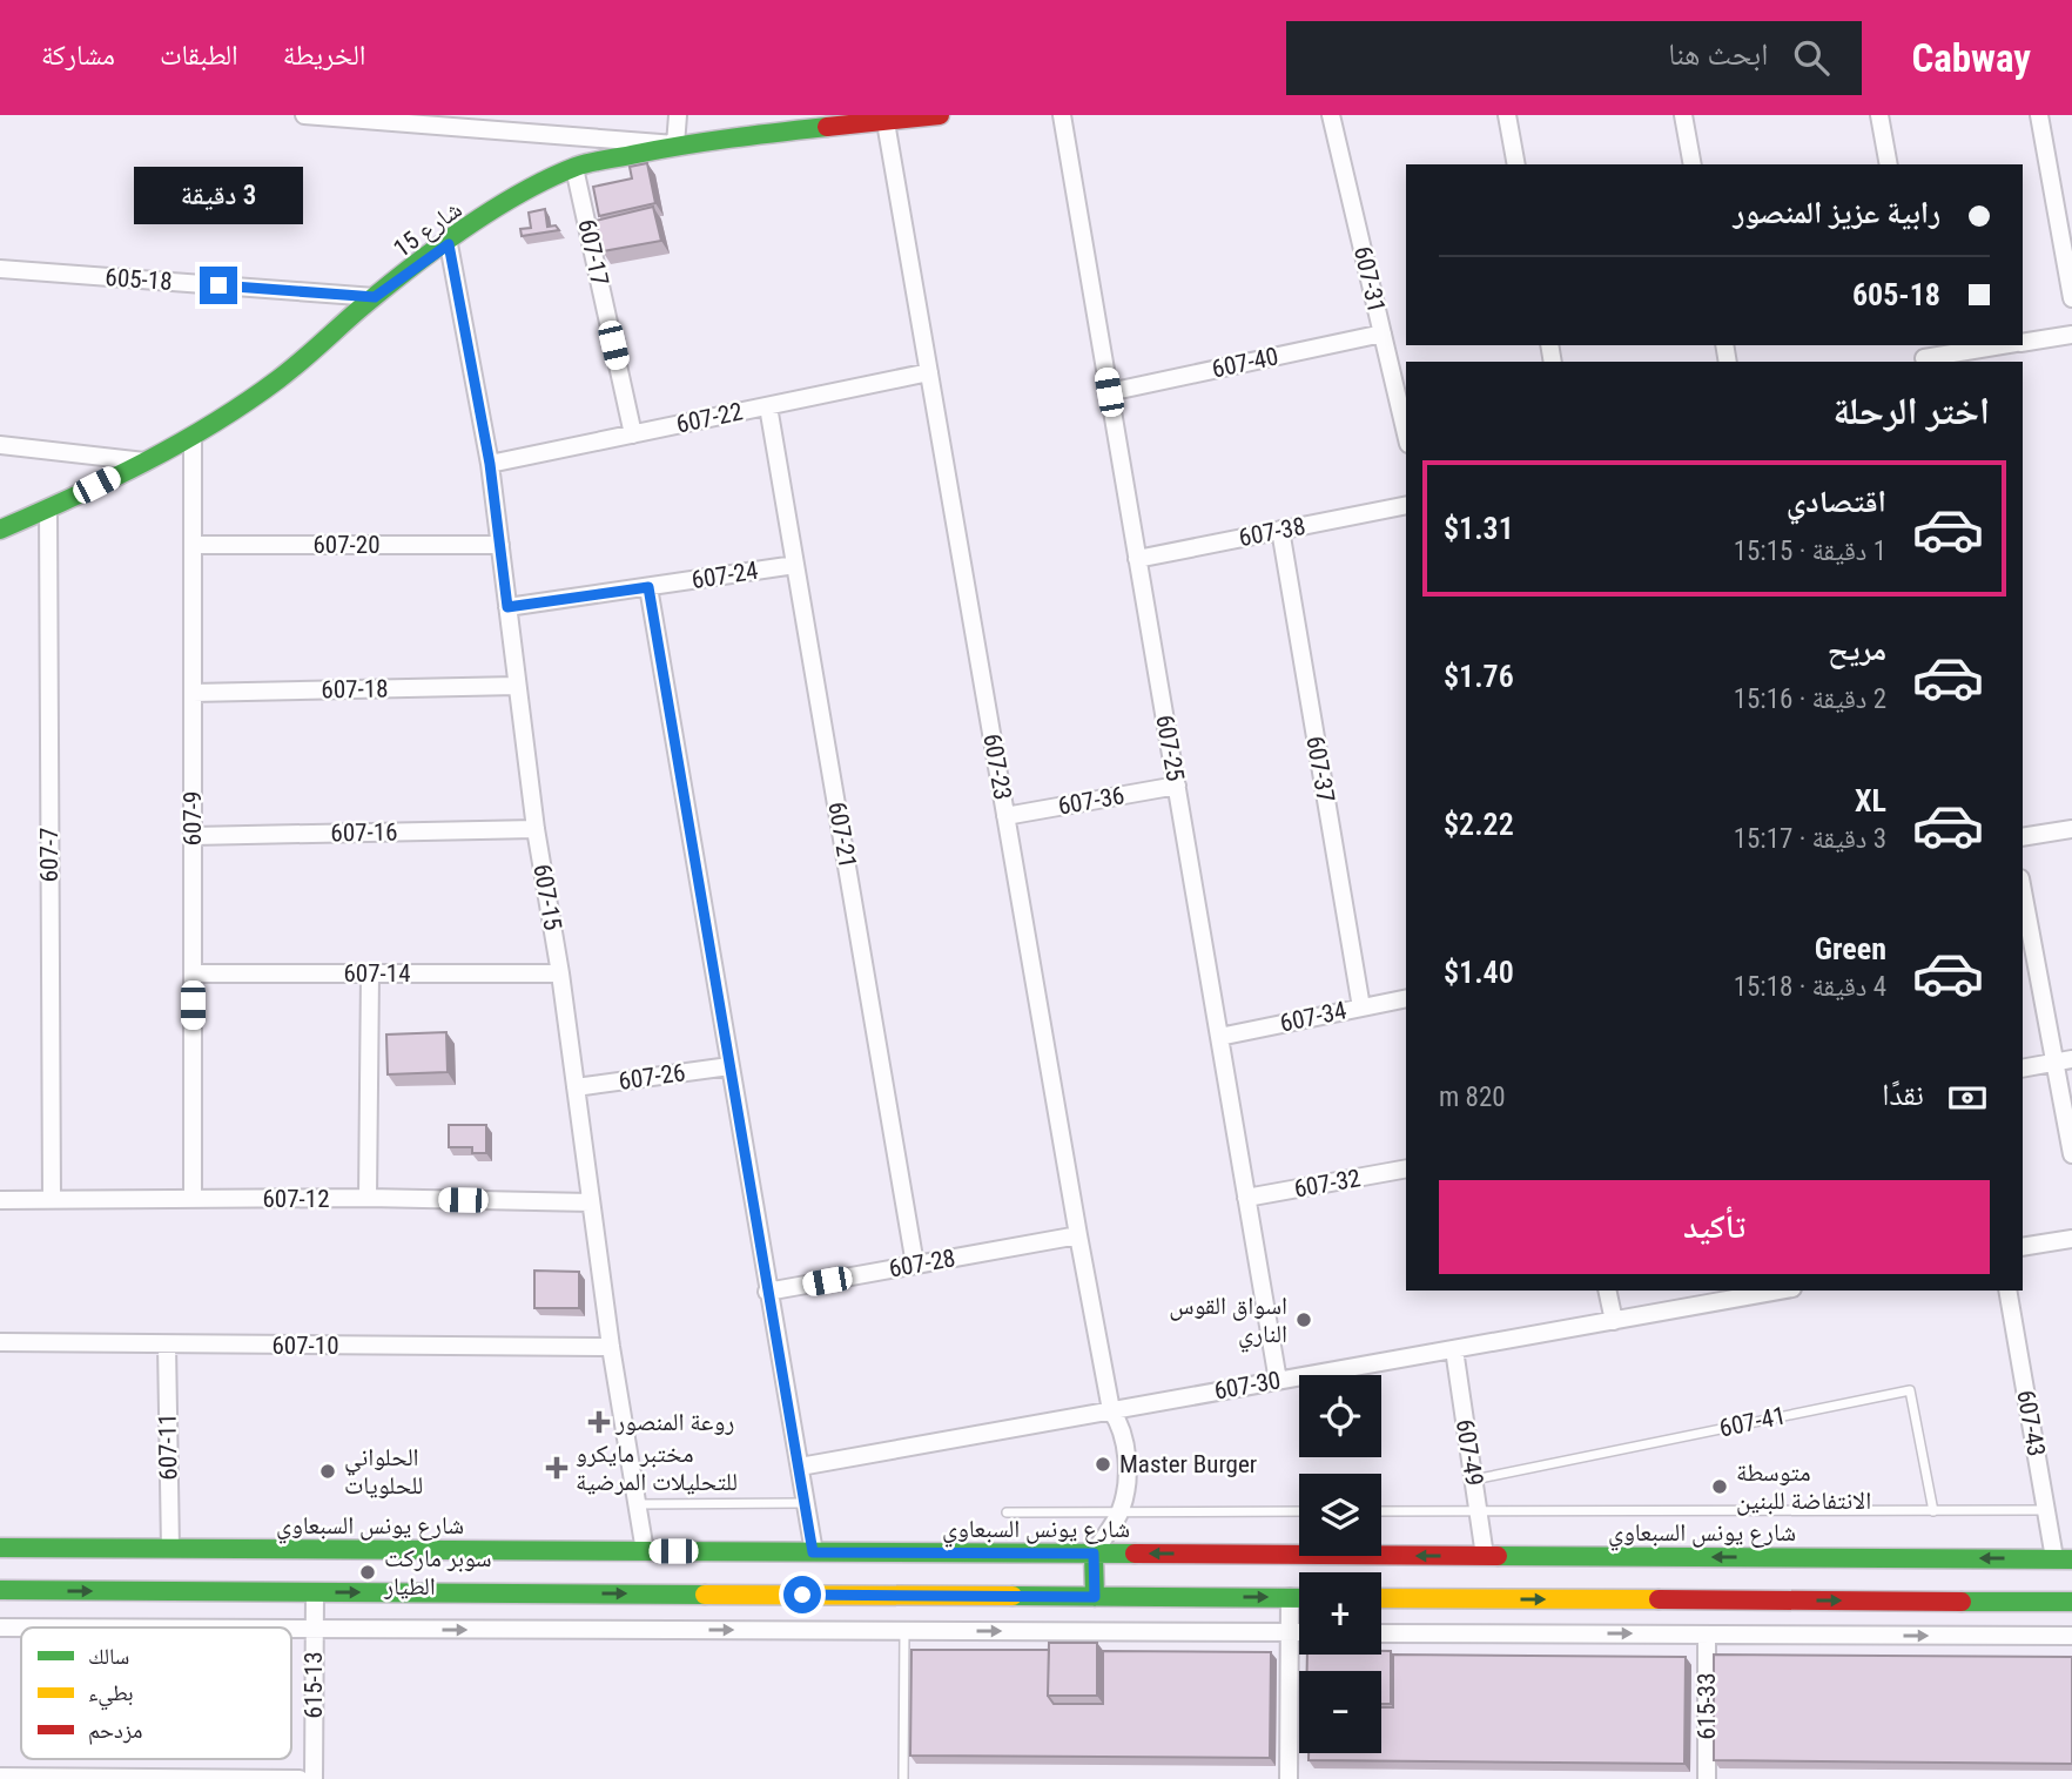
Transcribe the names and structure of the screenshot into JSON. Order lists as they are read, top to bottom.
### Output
{
  "streets": {
    "main road": ["شارع 15", "شارع يونس السبعاوي"],
    "street": [
      "607-17",
      "605-18",
      "607-31",
      "607-40",
      "607-22",
      "607-38",
      "607-20",
      "607-24",
      "607-18",
      "607-25",
      "607-23",
      "607-37",
      "607-36",
      "607-9",
      "607-16",
      "607-21",
      "607-7",
      "607-15",
      "607-14",
      "607-34",
      "607-26",
      "607-32",
      "607-12",
      "607-28",
      "607-10",
      "607-30",
      "607-43",
      "607-11",
      "607-49",
      "615-13",
      "615-33"
    ],
    "lane": ["607-41"]
  },
  "crossings": [
    ["شارع 15", "607-17"],
    ["شارع 15", "605-18"],
    ["شارع 15", "607-23"],
    ["شارع 15", "607-9"],
    ["شارع 15", "607-7"],
    ["شارع 15", "607-15"],
    ["607-17", "607-22"],
    ["607-31", "607-40"],
    ["607-40", "607-25"],
    ["607-22", "607-23"],
    ["607-22", "607-21"],
    ["607-22", "607-15"],
    ["607-38", "607-25"],
    ["607-38", "607-37"],
    ["607-20", "607-9"],
    ["607-20", "607-15"],
    ["607-24", "607-21"],
    ["607-24", "607-15"],
    ["607-18", "607-9"],
    ["607-18", "607-15"],
    ["607-25", "607-36"],
    ["607-25", "607-34"],
    ["607-25", "607-32"],
    ["607-25", "607-30"],
    ["607-23", "607-36"],
    ["607-23", "607-28"],
    ["607-23", "607-30"],
    ["607-37", "607-34"],
    ["607-9", "607-16"],
    ["607-9", "607-14"],
    ["607-9", "607-12"],
    ["607-16", "607-15"],
    ["607-21", "607-28"],
    ["607-7", "607-12"],
    ["607-15", "607-14"],
    ["607-15", "607-26"],
    ["607-15", "607-12"],
    ["607-15", "607-10"],
    ["607-15", "شارع يونس السبعاوي"],
    ["607-10", "607-11"],
    ["607-30", "607-49"],
    ["607-41", "607-49"],
    ["607-43", "شارع يونس السبعاوي"],
    ["607-11", "شارع يونس السبعاوي"],
    ["607-49", "شارع يونس السبعاوي"]
  ],
  "places": {
    "other": [
      "اسواق القوس الناري",
      "Master Burger",
      "الحلواني للحلويات",
      "متوسطة الانتفاضة للبنين",
      "سوبر ماركت الطيار"
    ],
    "health": ["روعة المنصور", "مختبر مايكرو للتحليلات المرضية"]
  },
  "legend": ["سالك", "بطيء", "مزدحم"],
  "page": {
    "header": "Cabway",
    "search": "ابحث هنا",
    "nav": ["الخريطة", "الطبقات", "مشاركة"],
    "banner": ["رابية عزيز المنصور", "605-18"],
    "bubble": "3 دقيقة",
    "heading": "اختر الرحلة",
    "list": [
      {
        "name": "اقتصادي",
        "note": "1 دقيقة · 15:15",
        "value": "$1.31"
      },
      {
        "name": "مريح",
        "note": "2 دقيقة · 15:16",
        "value": "$1.76"
      },
      {
        "name": "XL",
        "note": "3 دقيقة · 15:17",
        "value": "$2.22"
      },
      {
        "name": "Green",
        "note": "4 دقيقة · 15:18",
        "value": "$1.40"
      }
    ],
    "pay": ["نقدًا", "820 m"],
    "buttons": "تأكيد",
    "map_buttons": ["+", "−"]
  }
}
